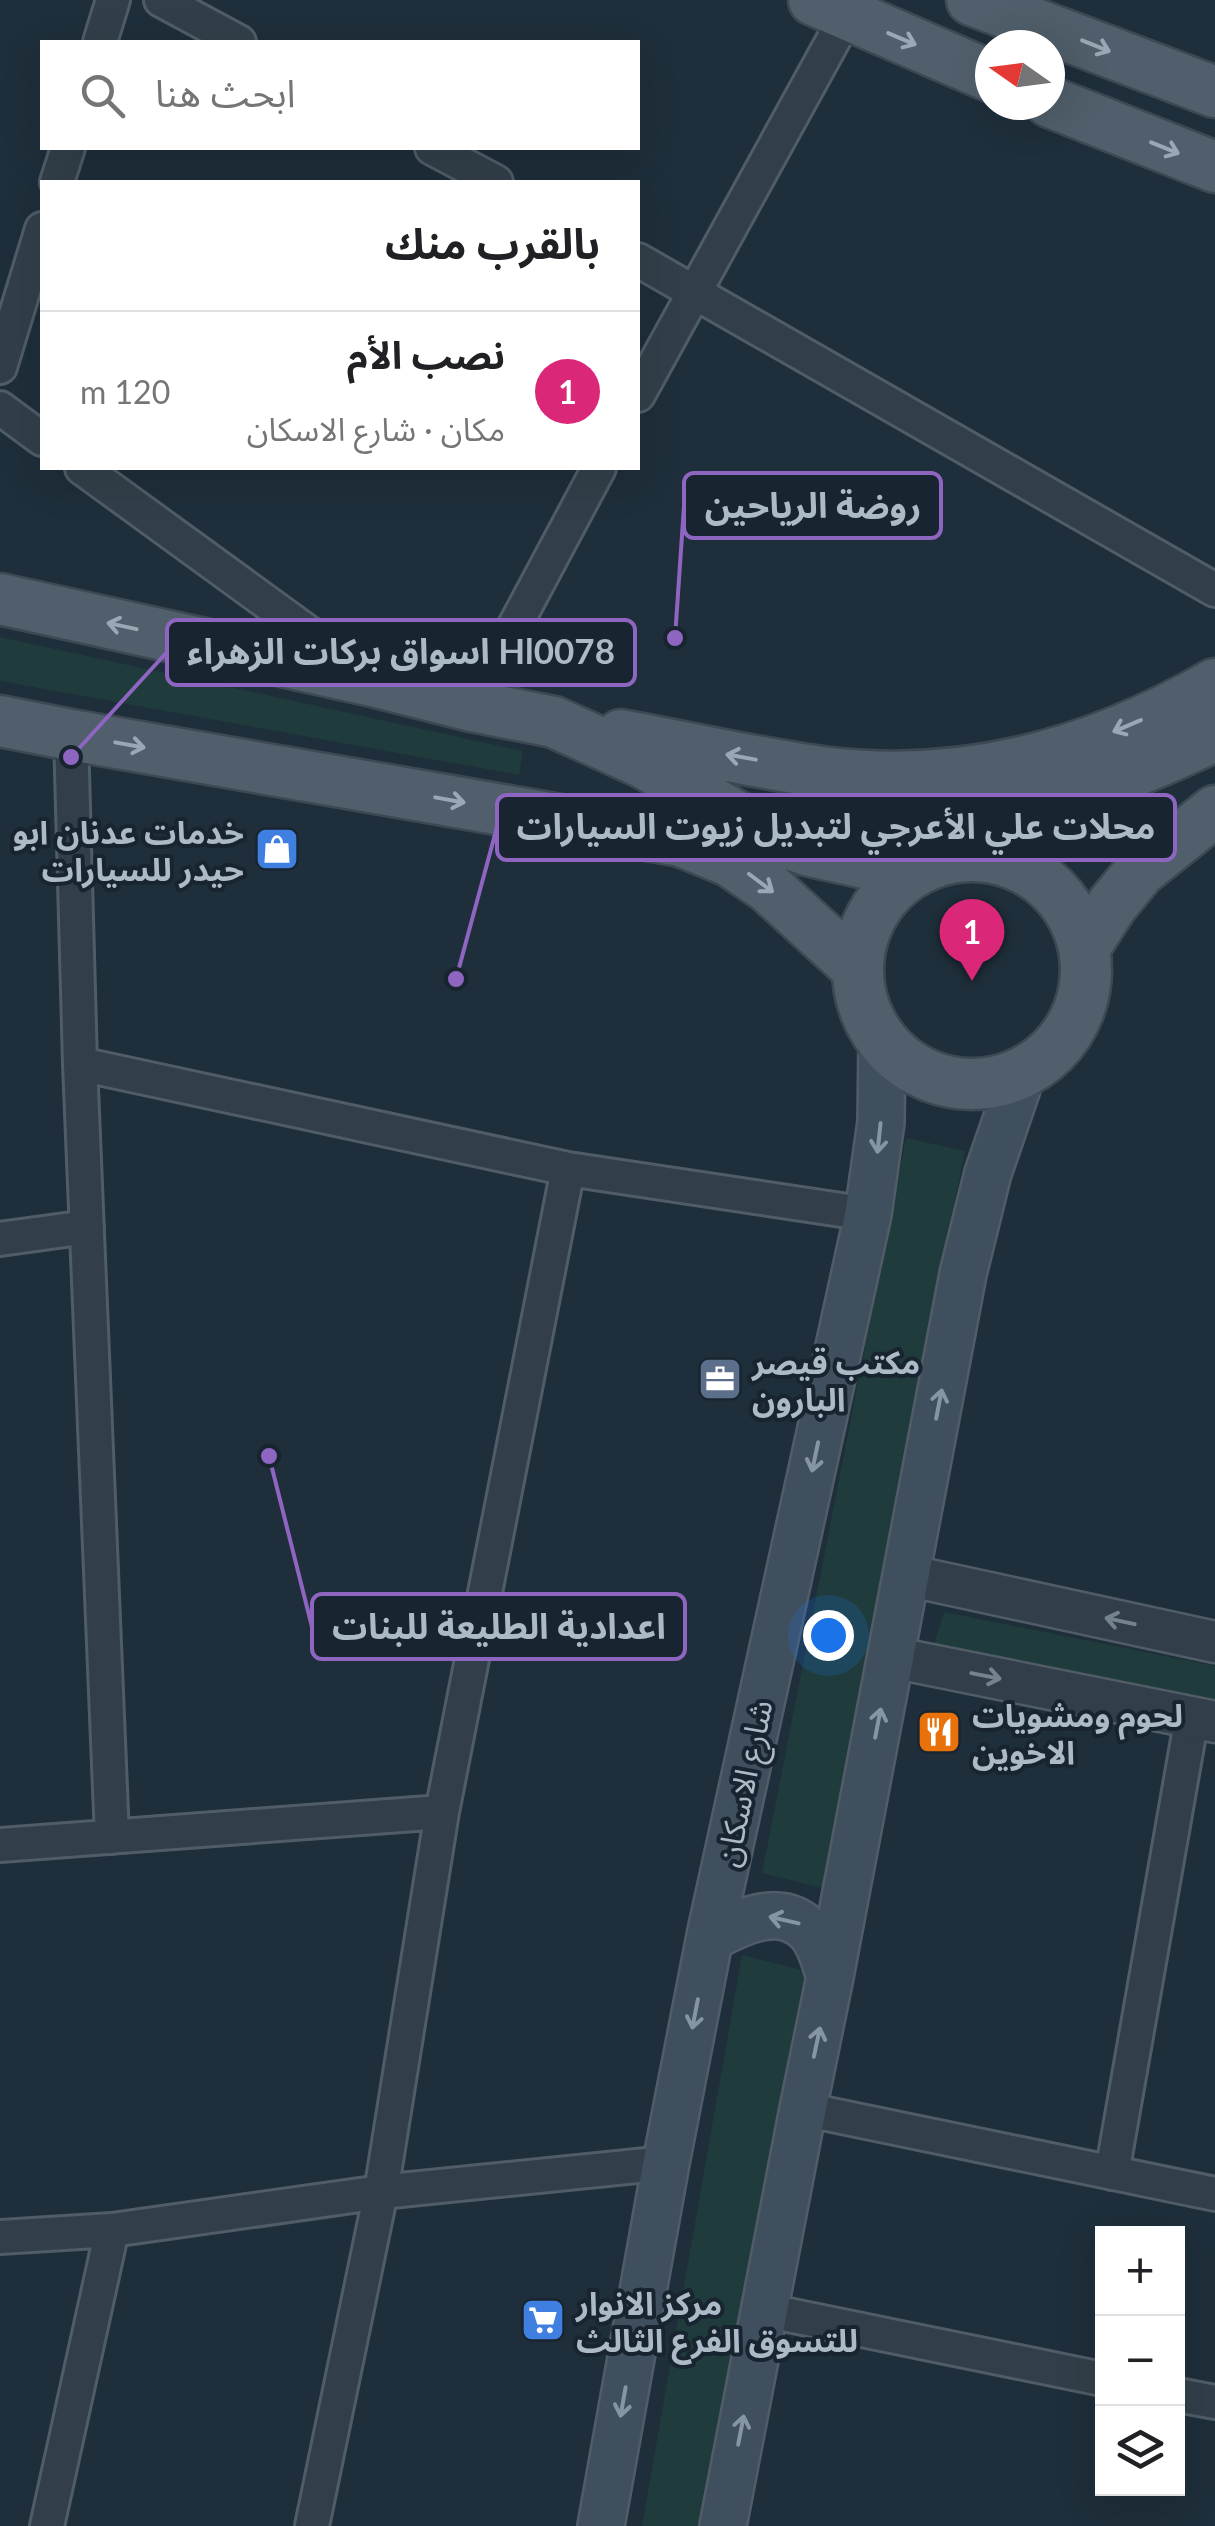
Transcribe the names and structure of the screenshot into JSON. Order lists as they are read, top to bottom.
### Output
{
  "streets": {
    "main road": ["شارع الاسكان"]
  },
  "places": {
    "other": [
      "روضة الرياحين",
      "اسواق بركات الزهراء Hl0078",
      "محلات علي الأعرجي لتبديل زيوت السيارات",
      "اعدادية الطليعة للبنات"
    ],
    "shop": ["خدمات عدنان ابو حيدر للسيارات"],
    "office": ["مكتب قيصر البارون"],
    "restaurant": ["لحوم ومشويات الاخوين"],
    "supermarket": ["مركز الانوار للتسوق الفرع الثالث"]
  },
  "north": "left",
  "page": {
    "search": "ابحث هنا",
    "heading": "بالقرب منك",
    "list": [
      {
        "mark": "1",
        "name": "نصب الأم",
        "note": "مكان · شارع الاسكان",
        "value": "120 m"
      }
    ],
    "pins": "1",
    "map_buttons": ["+", "−"]
  }
}
